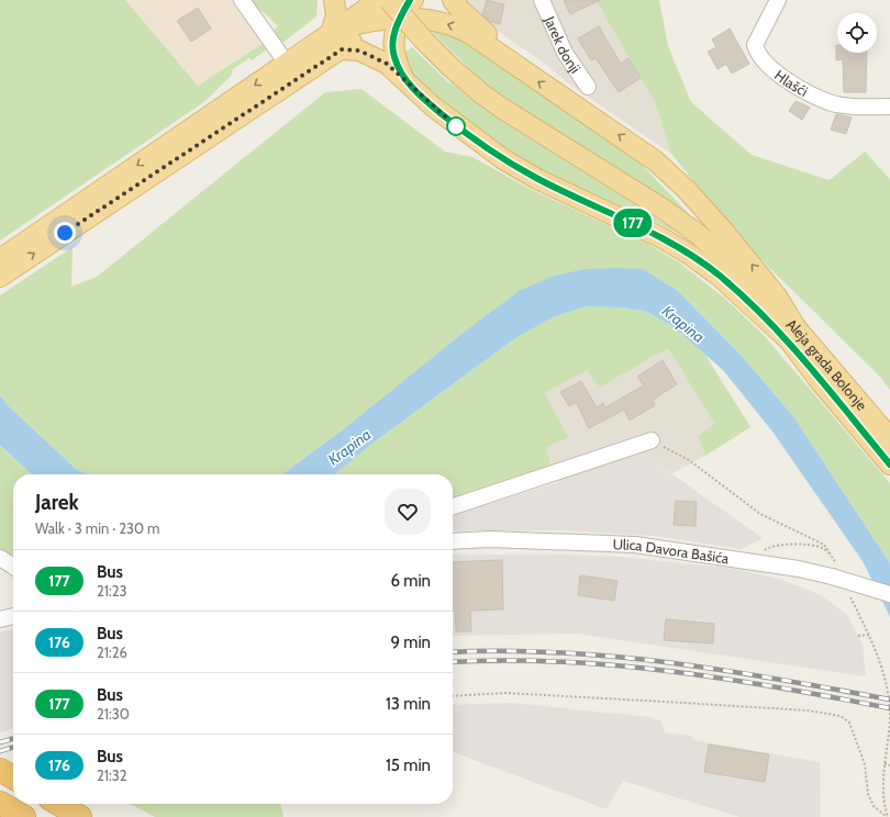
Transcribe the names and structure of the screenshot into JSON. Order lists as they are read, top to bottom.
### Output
{
  "streets": {
    "main road": ["Aleja grada Bolonje"],
    "street": ["Jarek donji", "Hlašći", "Ulica Davora Bašića"]
  },
  "water": ["Krapina"],
  "lines": ["bus line 177"],
  "page": {
    "on_map": "177",
    "heading": ["Jarek", "Walk · 3 min · 230 m"],
    "list": [
      {
        "mark": "177",
        "name": "Bus",
        "note": "21:23",
        "value": "6 min"
      },
      {
        "mark": "176",
        "name": "Bus",
        "note": "21:26",
        "value": "9 min"
      },
      {
        "mark": "177",
        "name": "Bus",
        "note": "21:30",
        "value": "13 min"
      },
      {
        "mark": "176",
        "name": "Bus",
        "note": "21:32",
        "value": "15 min"
      }
    ]
  }
}
